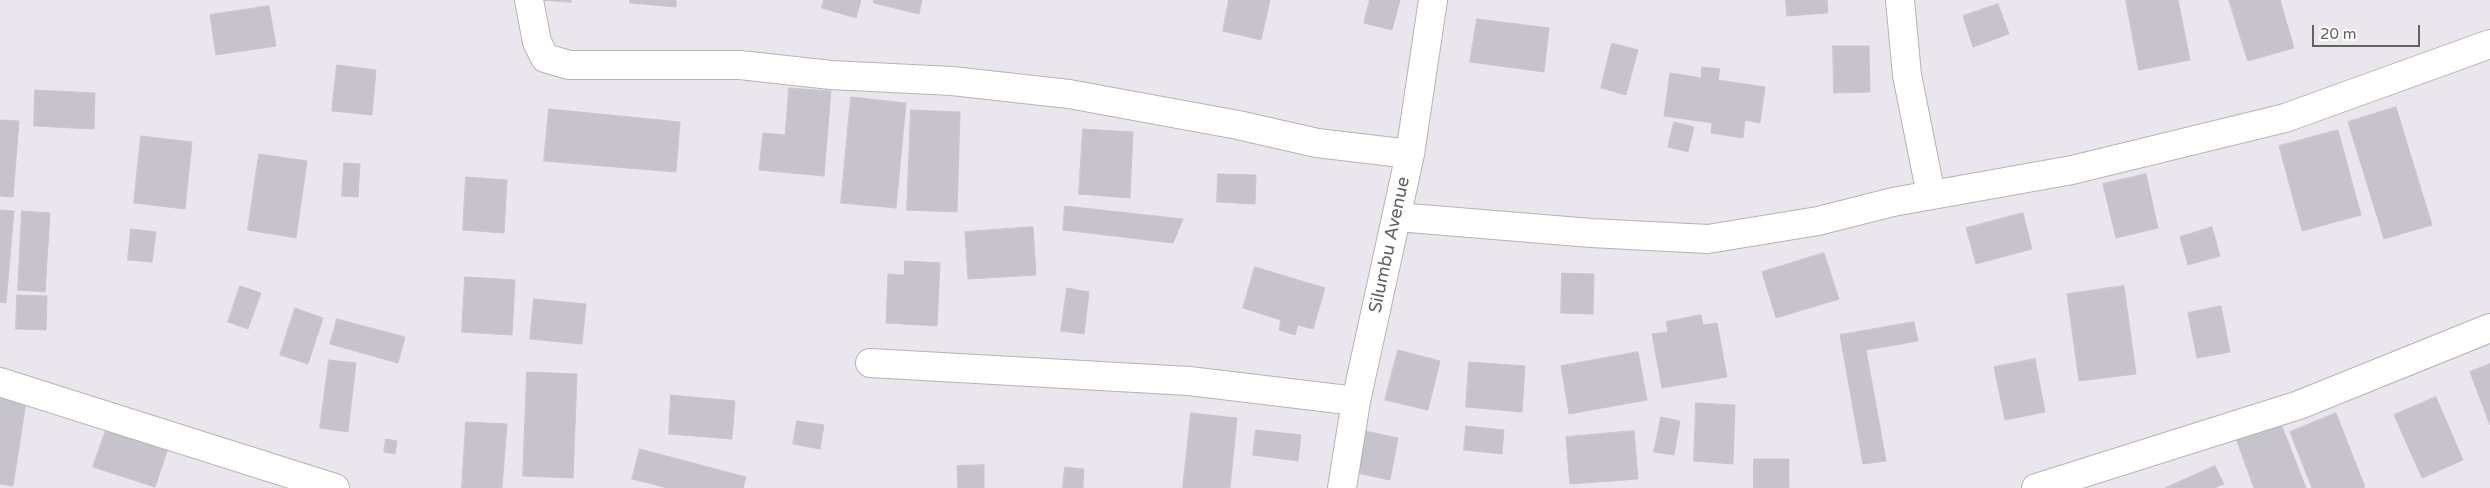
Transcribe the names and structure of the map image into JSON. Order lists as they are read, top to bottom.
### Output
{
  "streets": {
    "street": ["Silumbu Avenue"]
  },
  "scale_bar": "20 m"
}
